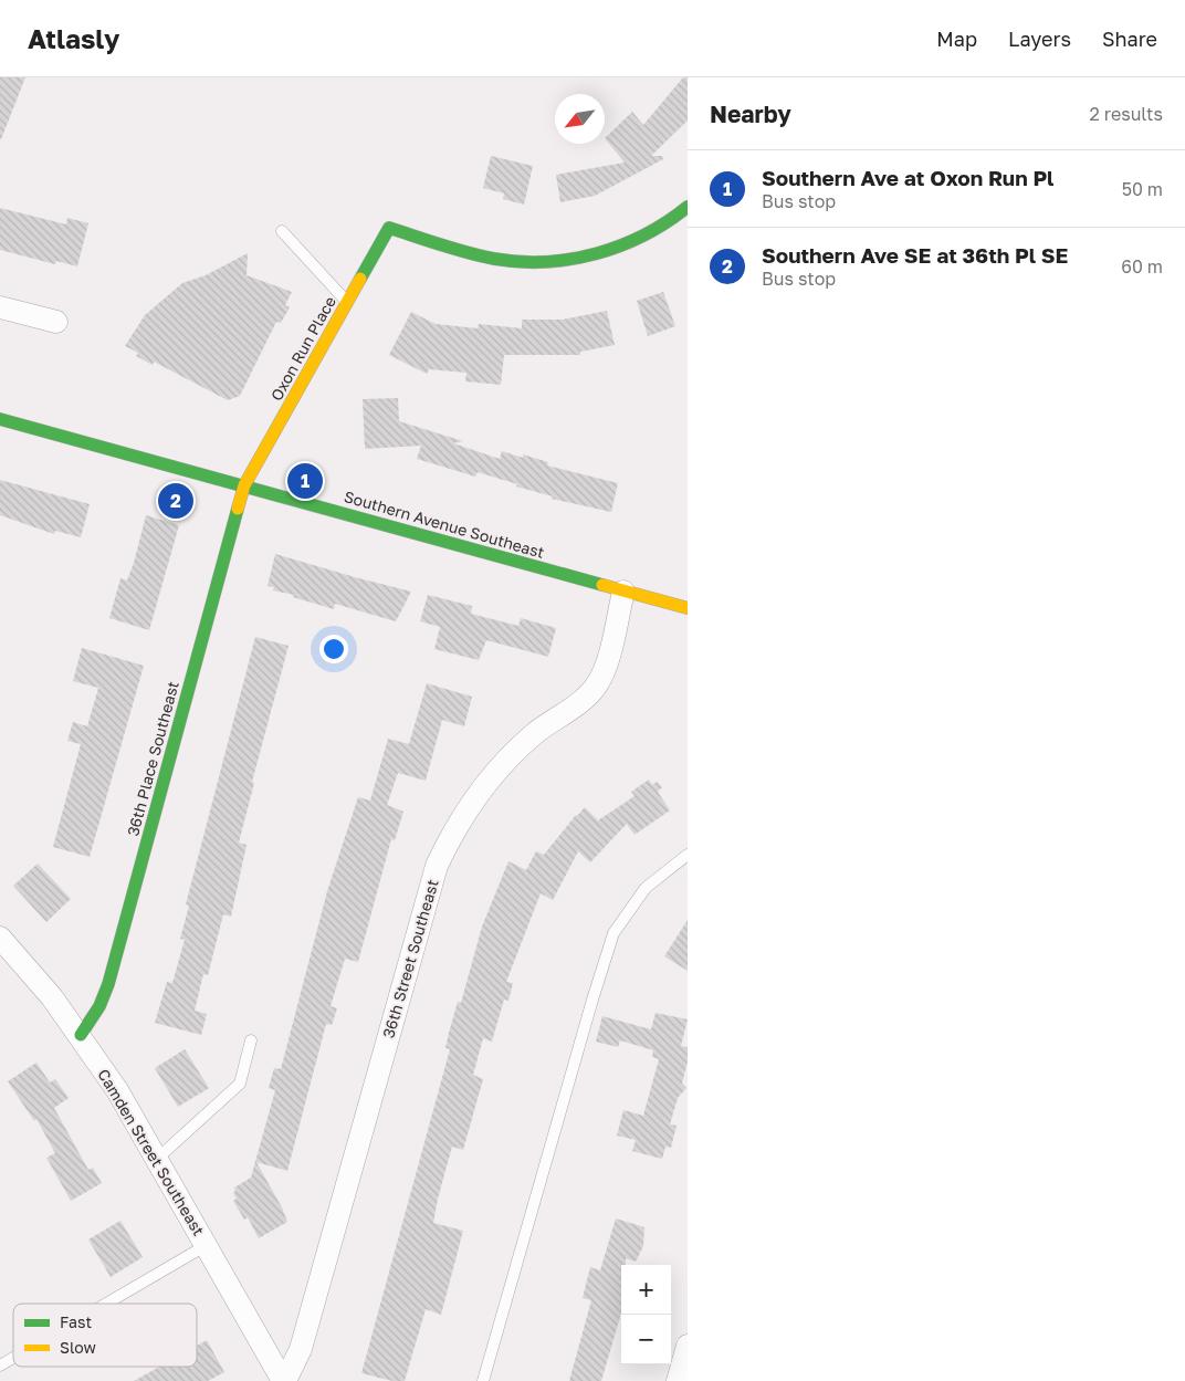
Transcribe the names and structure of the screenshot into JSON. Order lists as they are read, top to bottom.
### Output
{
  "streets": {
    "street": [
      "Oxon Run Place",
      "Southern Avenue Southeast",
      "36th Place Southeast",
      "36th Street Southeast",
      "Camden Street Southeast"
    ]
  },
  "crossings": [
    ["Oxon Run Place", "Southern Avenue Southeast"],
    ["Oxon Run Place", "36th Place Southeast"],
    ["Southern Avenue Southeast", "36th Place Southeast"],
    ["Southern Avenue Southeast", "36th Street Southeast"],
    ["36th Place Southeast", "Camden Street Southeast"],
    ["36th Street Southeast", "Camden Street Southeast"]
  ],
  "legend": ["Fast", "Slow"],
  "north": "bottom left",
  "page": {
    "header": "Atlasly",
    "nav": ["Map", "Layers", "Share"],
    "heading": ["Nearby", "2 results"],
    "list": [
      {
        "mark": "1",
        "name": "Southern Ave at Oxon Run Pl",
        "note": "Bus stop",
        "value": "50 m"
      },
      {
        "mark": "2",
        "name": "Southern Ave SE at 36th Pl SE",
        "note": "Bus stop",
        "value": "60 m"
      }
    ],
    "pins": ["1", "2"],
    "map_buttons": ["+", "−"]
  }
}
